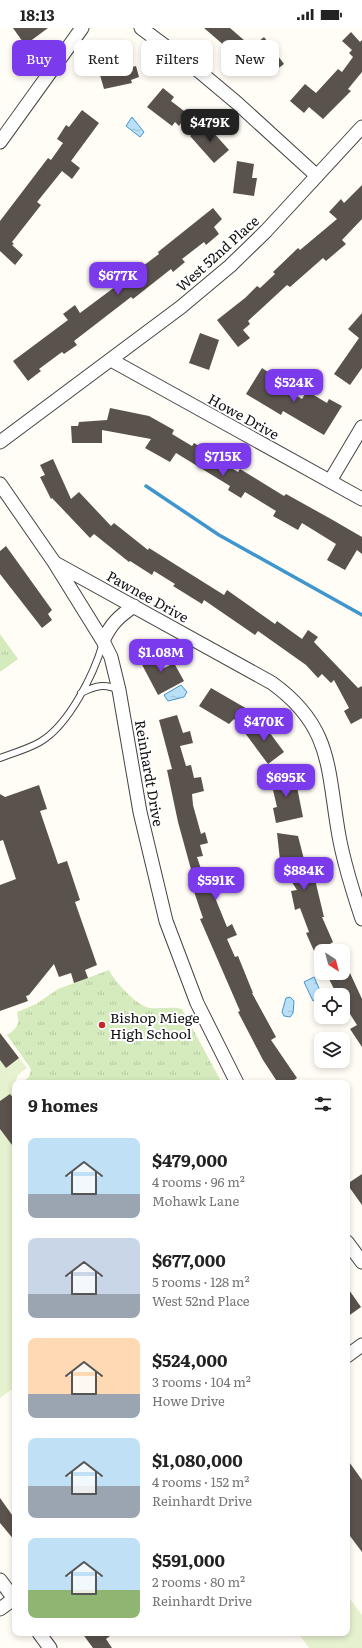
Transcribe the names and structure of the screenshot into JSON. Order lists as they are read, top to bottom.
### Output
{
  "streets": {
    "street": [
      "West 52nd Place",
      "Howe Drive",
      "Pawnee Drive",
      "Reinhardt Drive"
    ]
  },
  "crossings": [
    ["West 52nd Place", "Howe Drive"],
    ["Pawnee Drive", "Reinhardt Drive"]
  ],
  "places": ["Bishop Miege High School"],
  "north": "bottom right",
  "page": {
    "status": "18:13",
    "chip": [
      "Buy",
      "Rent",
      "Filters",
      "New"
    ],
    "price": [
      "$479K",
      "$677K",
      "$524K",
      "$715K",
      "$1.08M",
      "$470K",
      "$695K",
      "$884K",
      "$591K"
    ],
    "heading": "9 homes",
    "list": [
      {
        "name": "$479,000",
        "note": "4 rooms · 96 m² · Mohawk Lane"
      },
      {
        "name": "$677,000",
        "note": "5 rooms · 128 m² · West 52nd Place"
      },
      {
        "name": "$524,000",
        "note": "3 rooms · 104 m² · Howe Drive"
      },
      {
        "name": "$1,080,000",
        "note": "4 rooms · 152 m² · Reinhardt Drive"
      },
      {
        "name": "$591,000",
        "note": "2 rooms · 80 m² · Reinhardt Drive"
      }
    ]
  }
}
